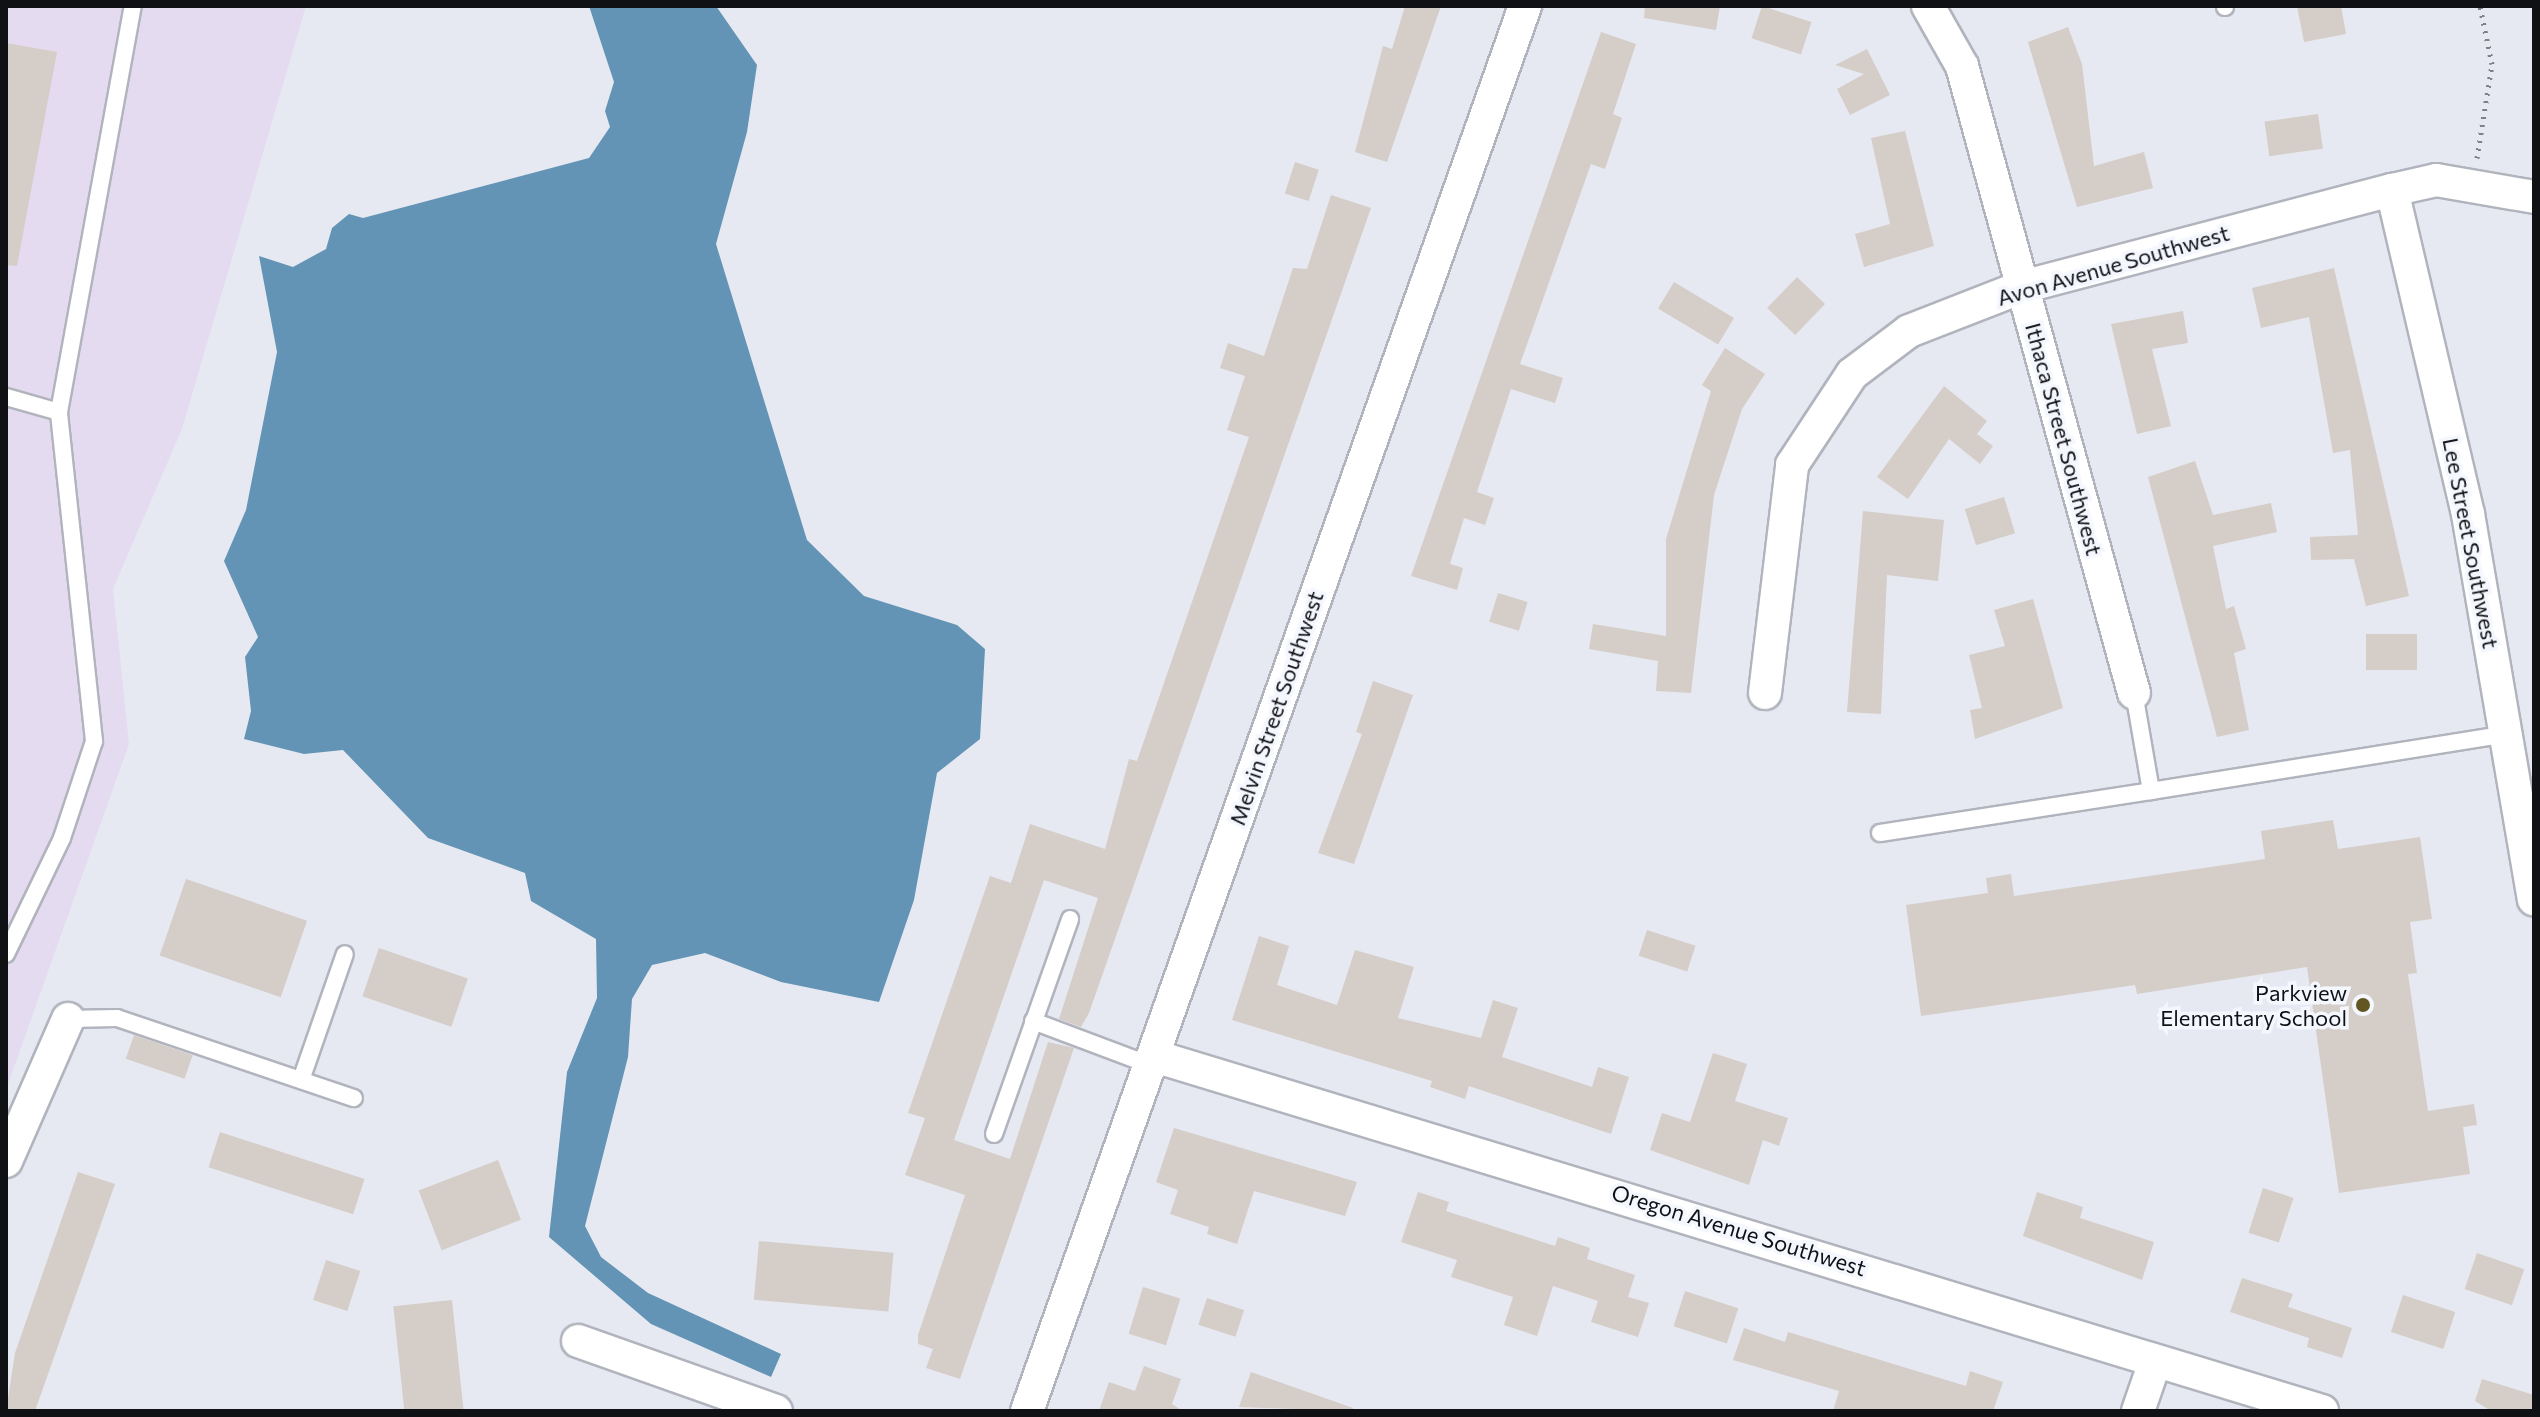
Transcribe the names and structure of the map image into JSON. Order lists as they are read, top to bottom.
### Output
{
  "streets": {
    "street": [
      "Avon Avenue Southwest",
      "Ithaca Street Southwest",
      "Lee Street Southwest",
      "Melvin Street Southwest",
      "Oregon Avenue Southwest"
    ]
  },
  "crossings": [
    ["Avon Avenue Southwest", "Ithaca Street Southwest"],
    ["Avon Avenue Southwest", "Lee Street Southwest"],
    ["Melvin Street Southwest", "Oregon Avenue Southwest"]
  ],
  "places": ["Parkview Elementary School"]
}
